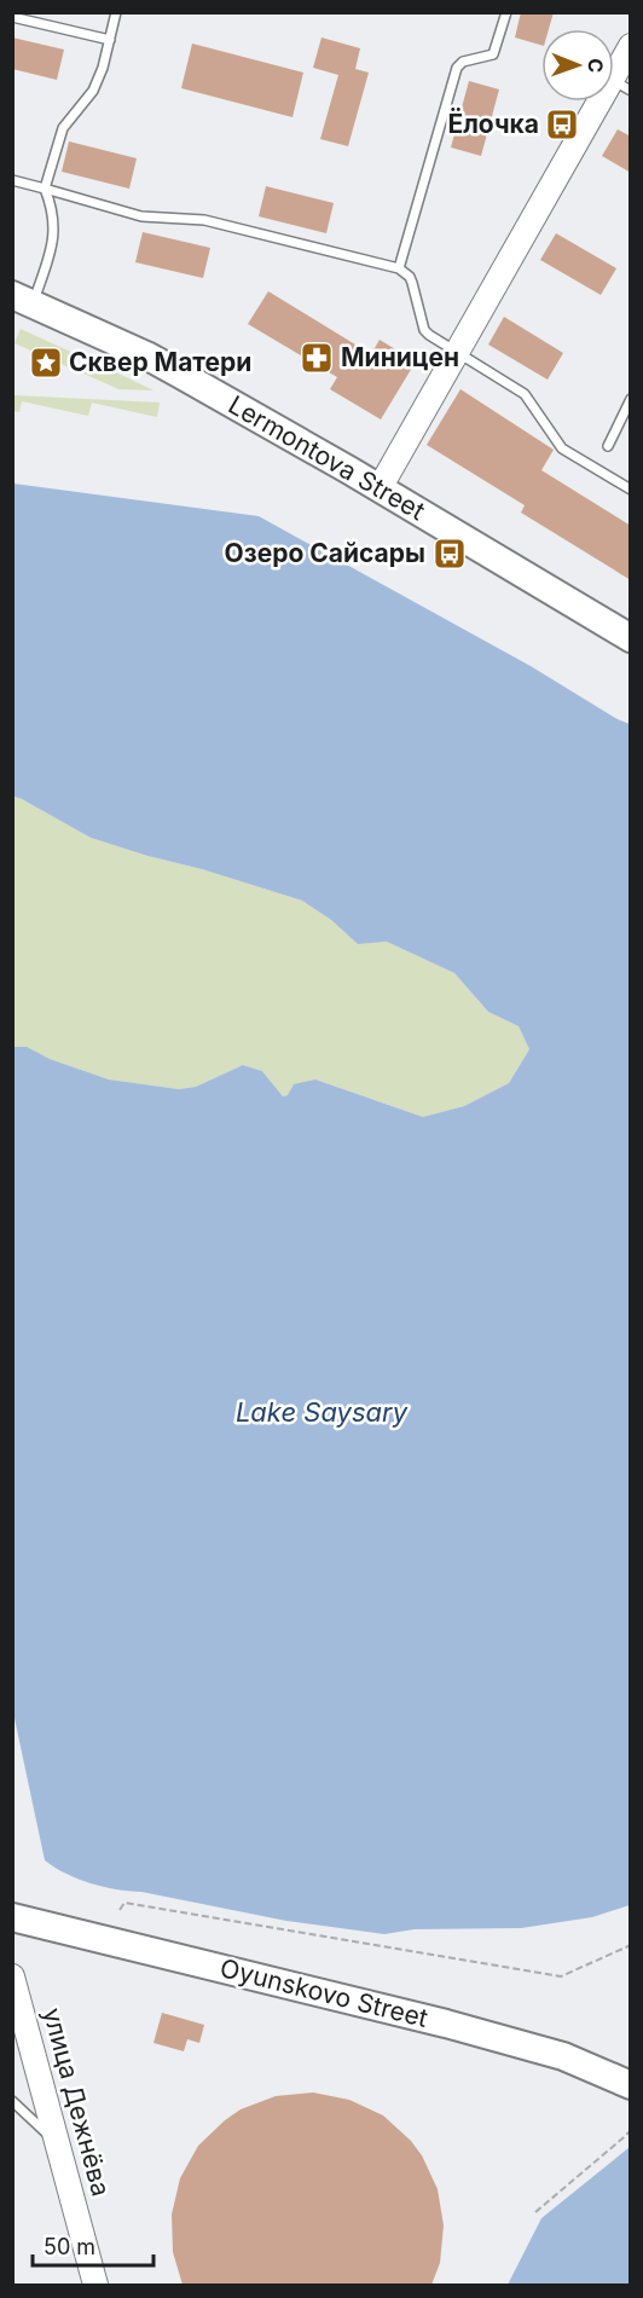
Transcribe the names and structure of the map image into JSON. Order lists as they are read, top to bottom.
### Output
{
  "streets": {
    "main road": ["Lermontova Street", "Oyunskovo Street", "улица Дежнёва"]
  },
  "water": ["Lake Saysary"],
  "places": {
    "bus stop": ["Ёлочка", "Озеро Сайсары"],
    "pharmacy": ["Миницен"],
    "place": ["Сквер Матери"]
  },
  "scale_bar": "50 m",
  "north": "right"
}
